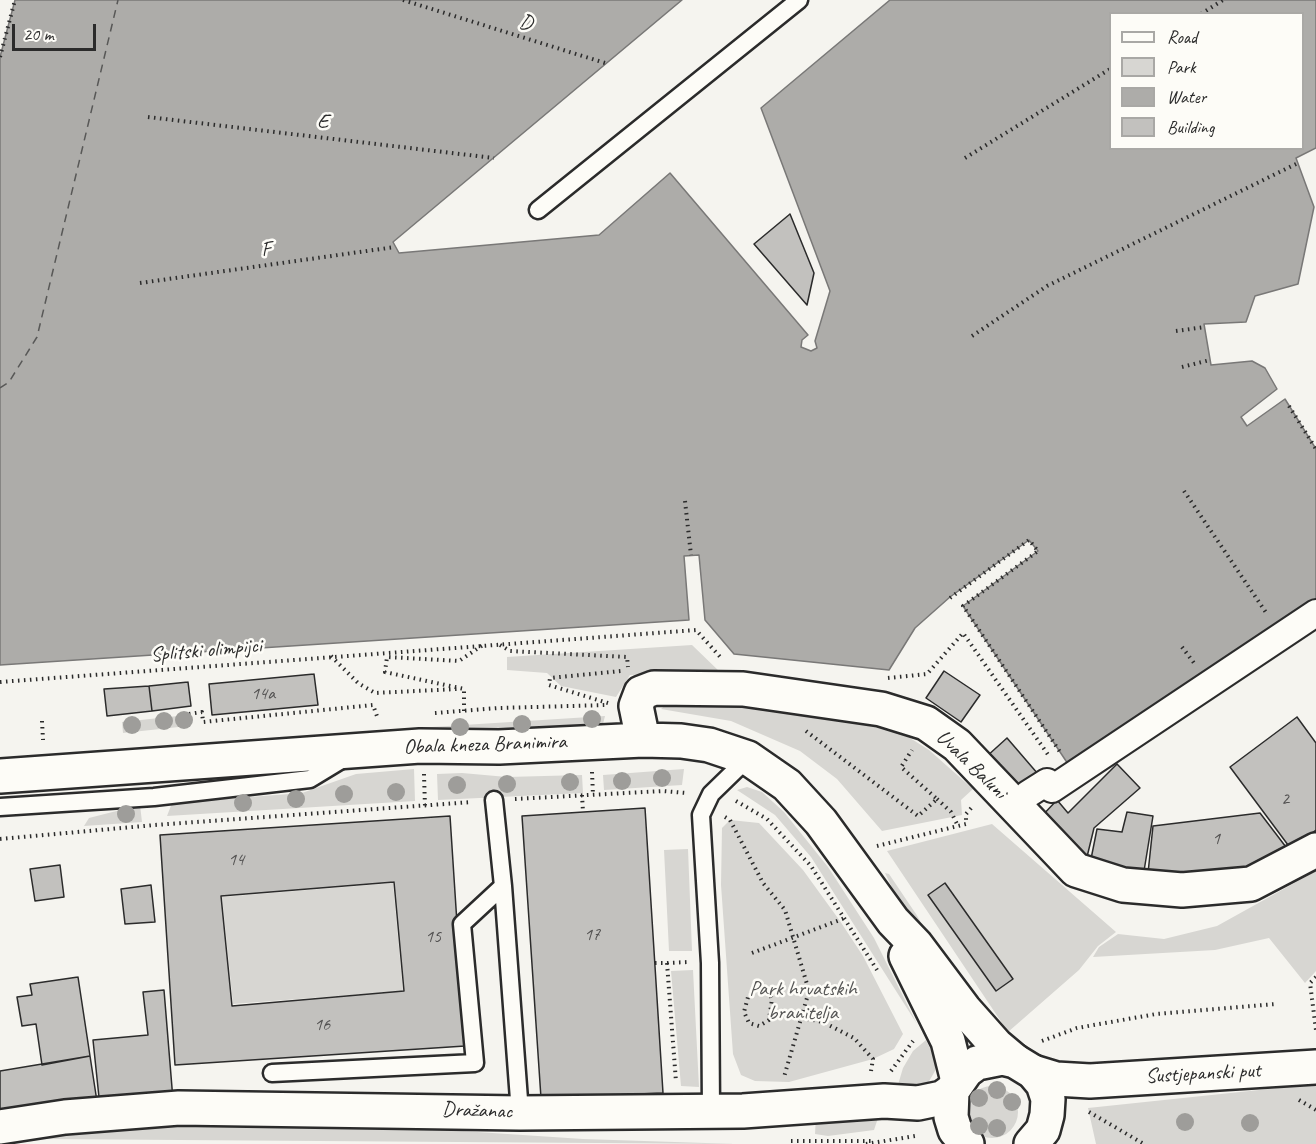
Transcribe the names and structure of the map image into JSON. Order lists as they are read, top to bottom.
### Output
{
  "streets": {
    "street": [
      "Obala kneza Branimira",
      "Uvala Baluni",
      "Sustjepanski put",
      "Dražanac"
    ],
    "path": [
      "D",
      "E",
      "F",
      "Splitski olimpijci"
    ]
  },
  "crossings": [
    ["Obala kneza Branimira", "Uvala Baluni"],
    ["Obala kneza Branimira", "Sustjepanski put"],
    ["Obala kneza Branimira", "Dražanac"],
    ["Sustjepanski put", "Dražanac"]
  ],
  "parks": ["Park hrvatskih branitelja"],
  "house_numbers": [
    "14a",
    "2",
    "1",
    "14",
    "17",
    "15",
    "16"
  ],
  "legend": [
    "Road",
    "Park",
    "Water",
    "Building"
  ],
  "scale_bar": "20 m"
}
